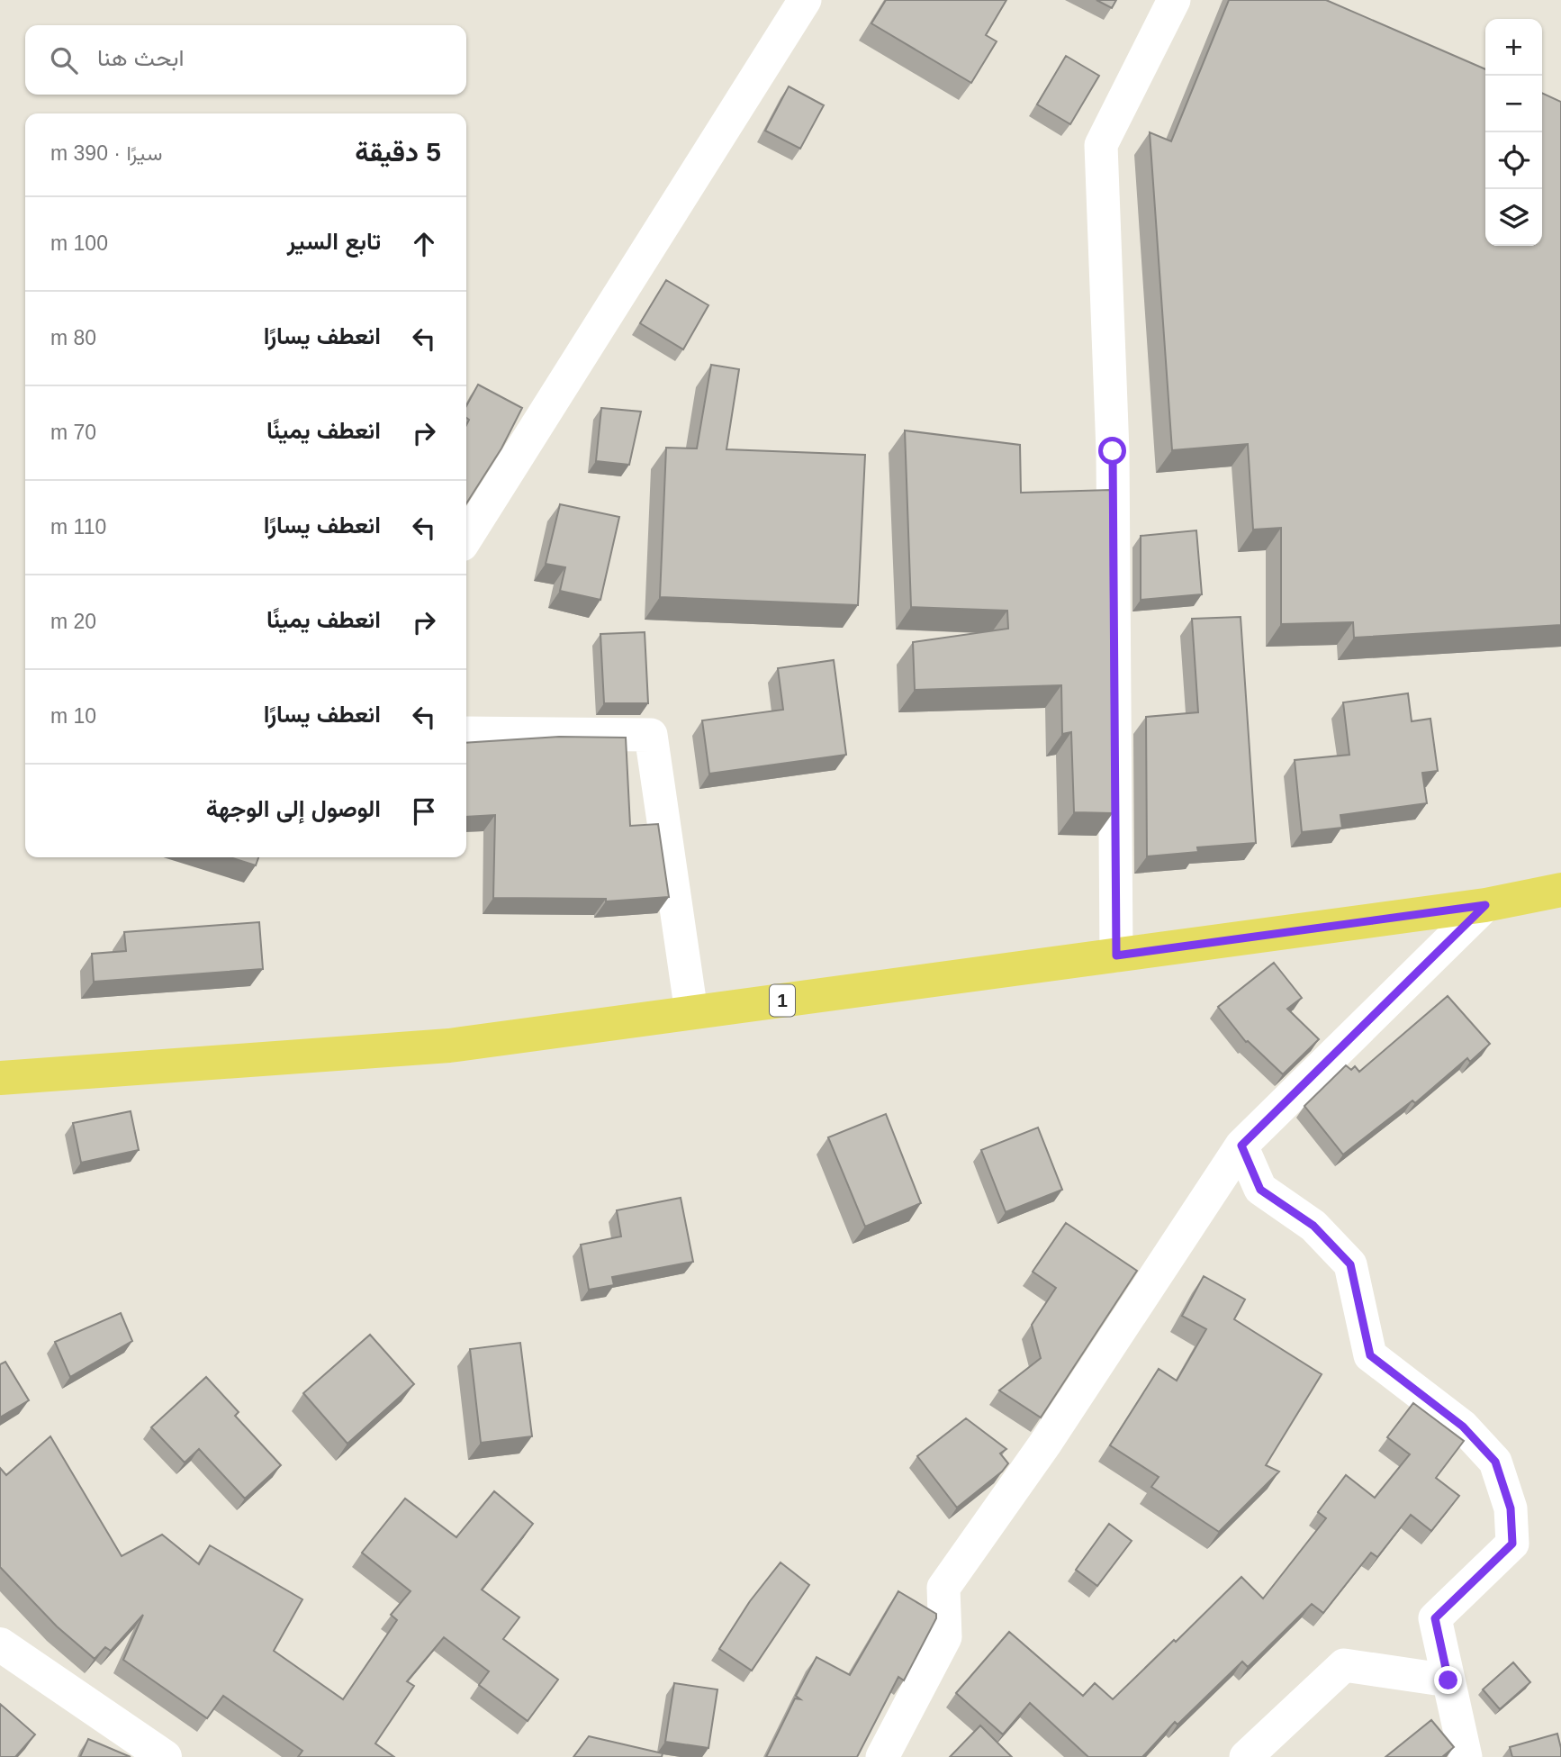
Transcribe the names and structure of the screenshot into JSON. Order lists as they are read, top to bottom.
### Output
{
  "streets": {
    "main road": ["1"]
  },
  "page": {
    "map_buttons": ["+", "−"],
    "search": "ابحث هنا",
    "heading": ["5 دقيقة", "سيرًا · 390 m"],
    "list": [
      ["تابع السير", "100 m"],
      ["انعطف يسارًا", "80 m"],
      ["انعطف يمينًا", "70 m"],
      ["انعطف يسارًا", "110 m"],
      ["انعطف يمينًا", "20 m"],
      ["انعطف يسارًا", "10 m"],
      "الوصول إلى الوجهة"
    ]
  }
}
